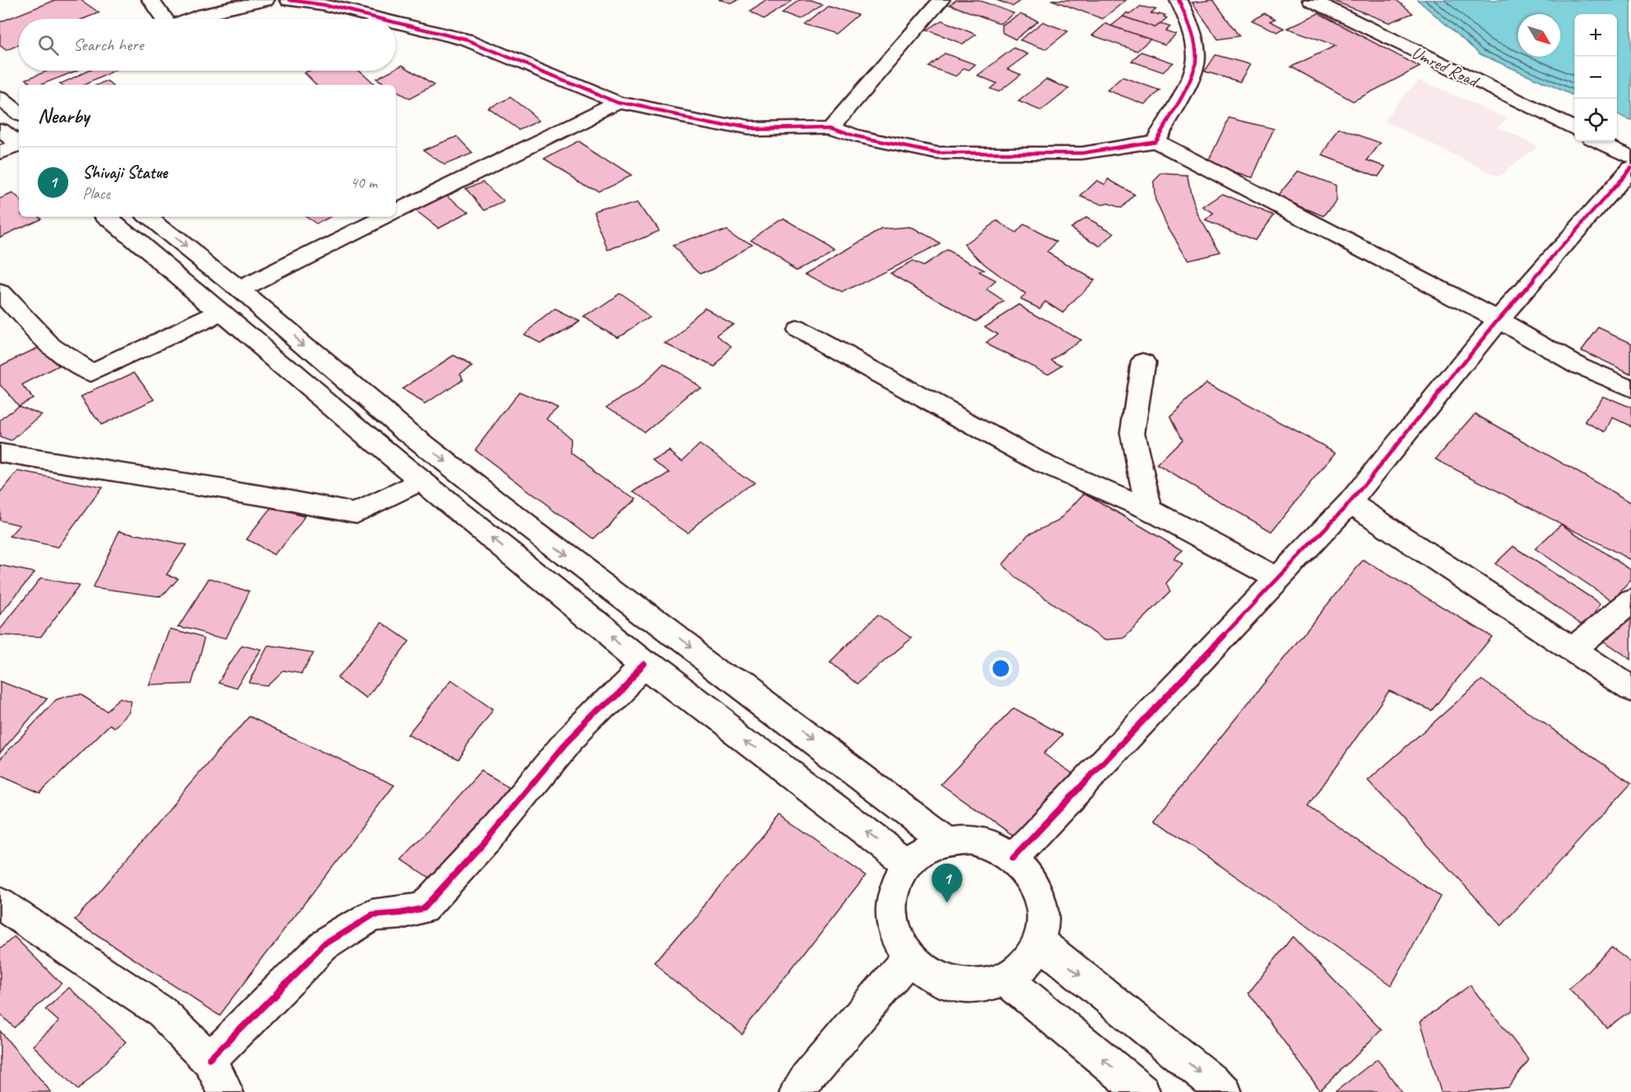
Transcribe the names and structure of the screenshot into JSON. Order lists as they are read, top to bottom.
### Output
{
  "streets": {
    "street": ["Umred Road"]
  },
  "north": "bottom right",
  "page": {
    "map_buttons": ["+", "−"],
    "search": "Search here",
    "heading": "Nearby",
    "list": [
      {
        "mark": "1",
        "name": "Shivaji Statue",
        "note": "Place",
        "value": "40 m"
      }
    ],
    "pins": "1"
  }
}
